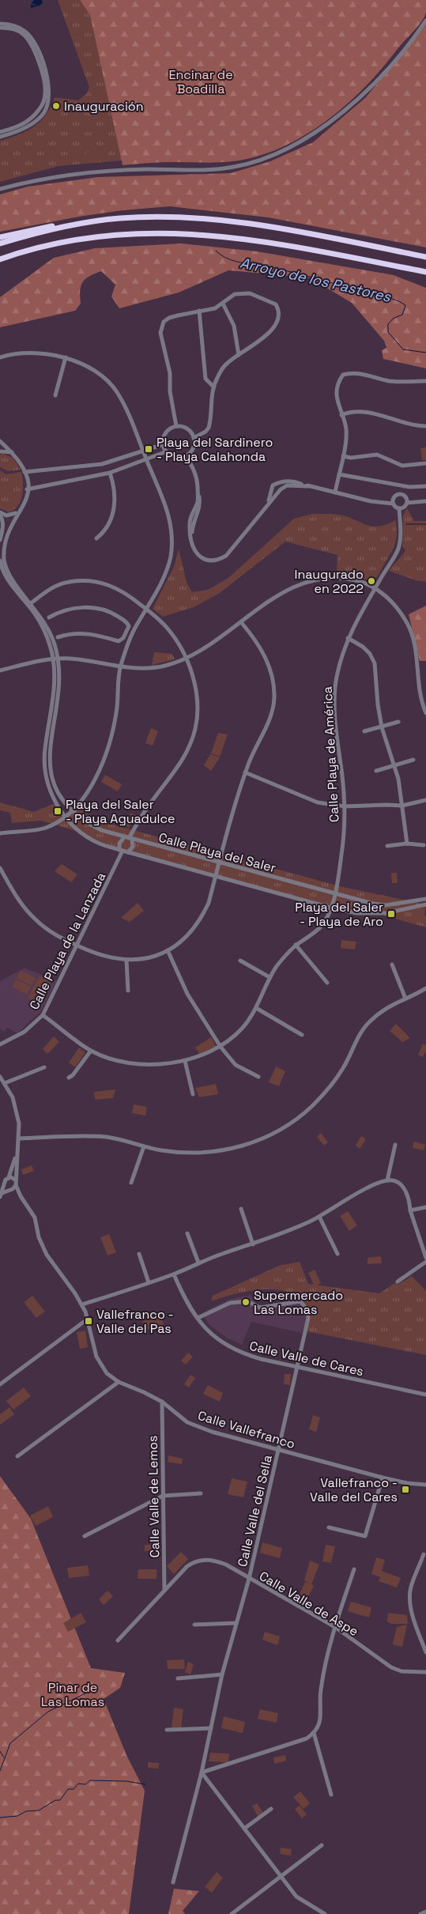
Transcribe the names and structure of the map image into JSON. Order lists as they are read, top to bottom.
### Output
{
  "streets": {
    "street": [
      "Calle Playa de América",
      "Calle Playa del Saler",
      "Calle Playa de la Lanzada",
      "Calle Valle de Cares",
      "Calle Vallefranco",
      "Calle Valle de Lemos",
      "Calle Valle del Sella",
      "Calle Valle de Aspe"
    ]
  },
  "crossings": [
    ["Calle Playa de América", "Calle Playa del Saler"],
    ["Calle Playa de América", "Calle Playa de la Lanzada"],
    ["Calle Playa del Saler", "Calle Playa de la Lanzada"],
    ["Calle Valle de Cares", "Calle Valle del Sella"],
    ["Calle Vallefranco", "Calle Valle de Lemos"],
    ["Calle Vallefranco", "Calle Valle del Sella"],
    ["Calle Valle de Lemos", "Calle Valle de Aspe"],
    ["Calle Valle del Sella", "Calle Valle de Aspe"]
  ],
  "water": ["Arroyo de los Pastores"],
  "parks": ["Encinar de Boadilla", "Pinar de Las Lomas"],
  "places": {
    "other": ["Inauguración", "Inaugurado en 2022", "Supermercado Las Lomas"],
    "transit": [
      "Playa del Sardinero - Playa Calahonda",
      "Playa del Saler - Playa Aguadulce",
      "Playa del Saler - Playa de Aro",
      "Vallefranco - Valle del Pas",
      "Vallefranco - Valle del Cares"
    ]
  }
}
